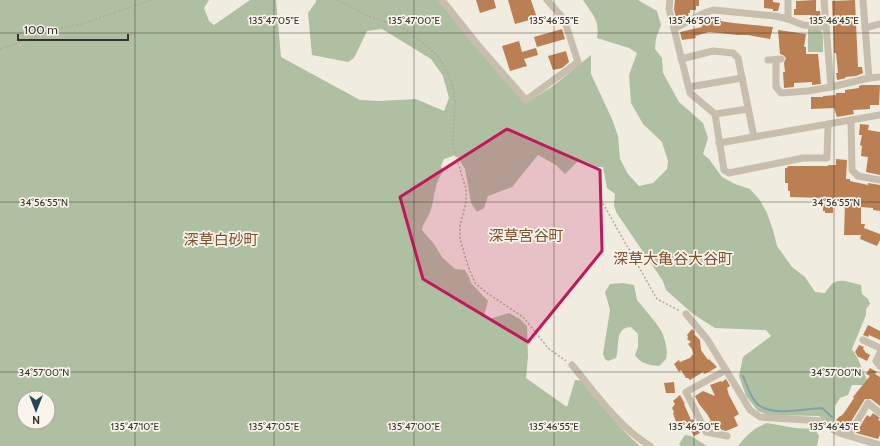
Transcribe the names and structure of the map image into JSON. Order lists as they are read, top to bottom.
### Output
{
  "districts": ["深草宮谷町", "深草白砂町", "深草大亀谷大谷町"],
  "scale_bar": "100 m",
  "north": "bottom",
  "coordinates": [
    "135°47'05\"E",
    "135°47'00\"E",
    "135°46'55\"E",
    "135°46'50\"E",
    "135°46'45\"E",
    "34°56'55\"N",
    "34°57'00\"N",
    "135°47'10\"E"
  ]
}
